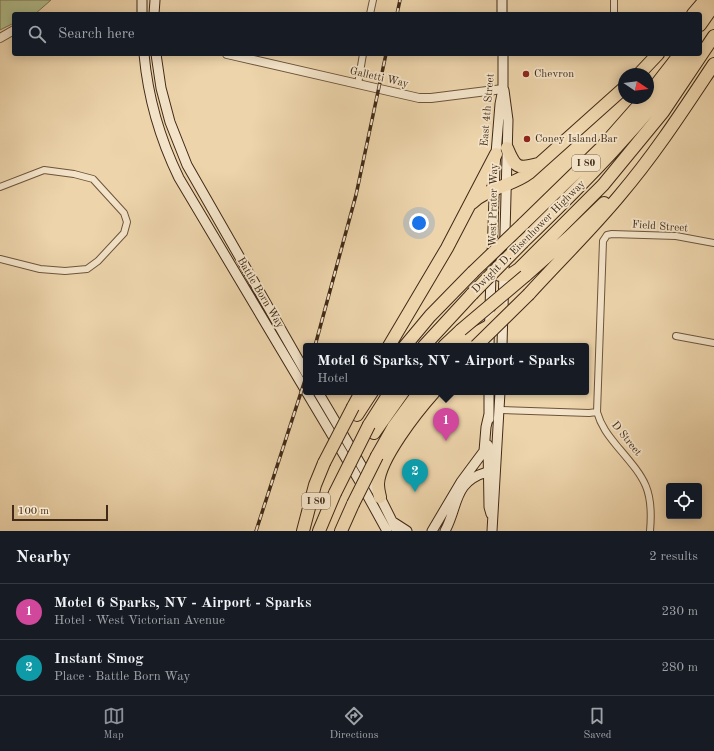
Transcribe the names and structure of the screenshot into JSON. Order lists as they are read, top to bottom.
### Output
{
  "streets": {
    "highway": ["I 80", "Dwight D. Eisenhower Highway"],
    "main road": ["East 4th Street", "West Prater Way", "Battle Born Way"],
    "street": ["Galletti Way", "Field Street", "D Street"]
  },
  "crossings": [
    ["Galletti Way", "East 4th Street"],
    ["Galletti Way", "West Prater Way"],
    ["East 4th Street", "West Prater Way"],
    ["Field Street", "D Street"]
  ],
  "places": ["Chevron", "Coney Island Bar"],
  "scale_bar": "100 m",
  "north": "right",
  "page": {
    "search": "Search here",
    "popup": ["Motel 6 Sparks, NV - Airport - Sparks", "Hotel"],
    "pins": ["1", "2"],
    "scale": "100 m",
    "heading": ["Nearby", "2 results"],
    "list": [
      {
        "mark": "1",
        "name": "Motel 6 Sparks, NV - Airport - Sparks",
        "note": "Hotel · West Victorian Avenue",
        "value": "230 m"
      },
      {
        "mark": "2",
        "name": "Instant Smog",
        "note": "Place · Battle Born Way",
        "value": "280 m"
      }
    ],
    "nav": ["Map", "Directions", "Saved"]
  }
}
